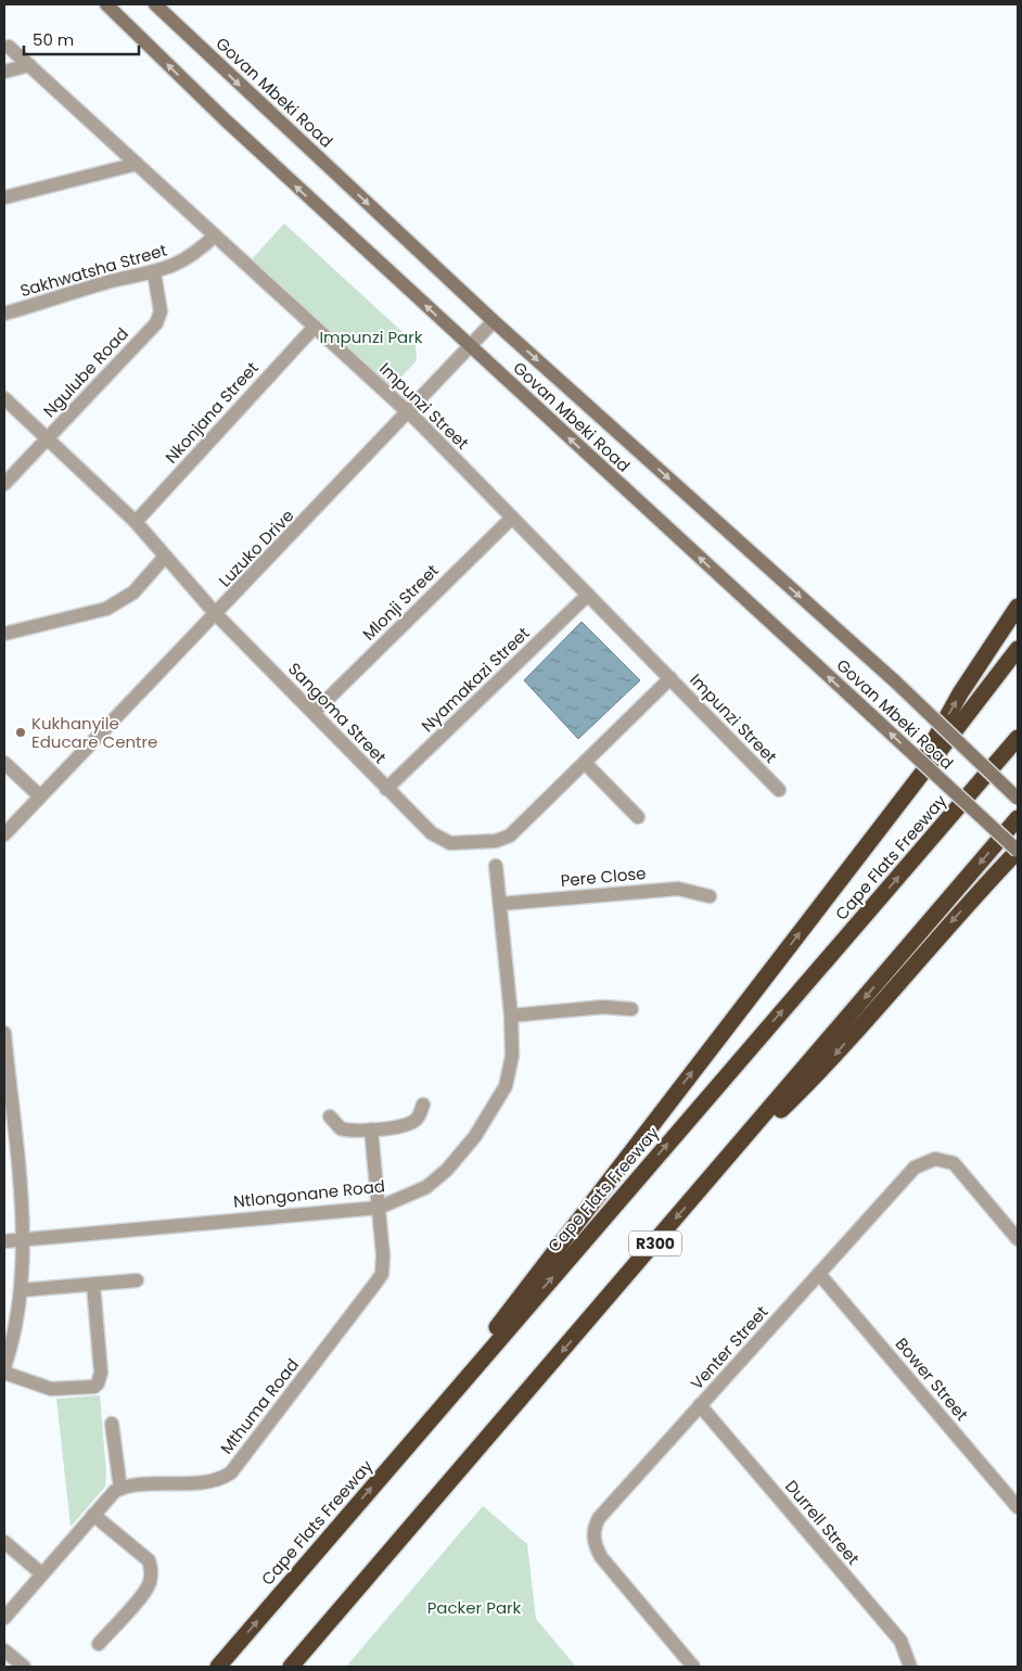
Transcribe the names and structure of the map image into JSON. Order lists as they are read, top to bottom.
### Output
{
  "streets": {
    "highway": ["Cape Flats Freeway", "R300"],
    "main road": ["Govan Mbeki Road"],
    "street": [
      "Sakhwatsha Street",
      "Ngulube Road",
      "Impunzi Street",
      "Nkonjana Street",
      "Luzuko Drive",
      "Mlonji Street",
      "Nyamakazi Street",
      "Sangoma Street",
      "Pere Close",
      "Ntlongonane Road",
      "Venter Street",
      "Bower Street",
      "Mthuma Road",
      "Durrell Street"
    ]
  },
  "crossings": [
    ["Govan Mbeki Road", "Luzuko Drive"],
    ["Sakhwatsha Street", "Ngulube Road"],
    ["Sakhwatsha Street", "Impunzi Street"],
    ["Ngulube Road", "Sangoma Street"],
    ["Impunzi Street", "Nkonjana Street"],
    ["Impunzi Street", "Luzuko Drive"],
    ["Impunzi Street", "Mlonji Street"],
    ["Impunzi Street", "Nyamakazi Street"],
    ["Impunzi Street", "Sangoma Street"],
    ["Nkonjana Street", "Sangoma Street"],
    ["Luzuko Drive", "Sangoma Street"],
    ["Mlonji Street", "Sangoma Street"],
    ["Nyamakazi Street", "Sangoma Street"],
    ["Pere Close", "Ntlongonane Road"],
    ["Ntlongonane Road", "Mthuma Road"],
    ["Venter Street", "Bower Street"],
    ["Venter Street", "Durrell Street"]
  ],
  "parks": ["Impunzi Park", "Packer Park"],
  "places": ["Kukhanyile Educare Centre"],
  "scale_bar": "50 m"
}
